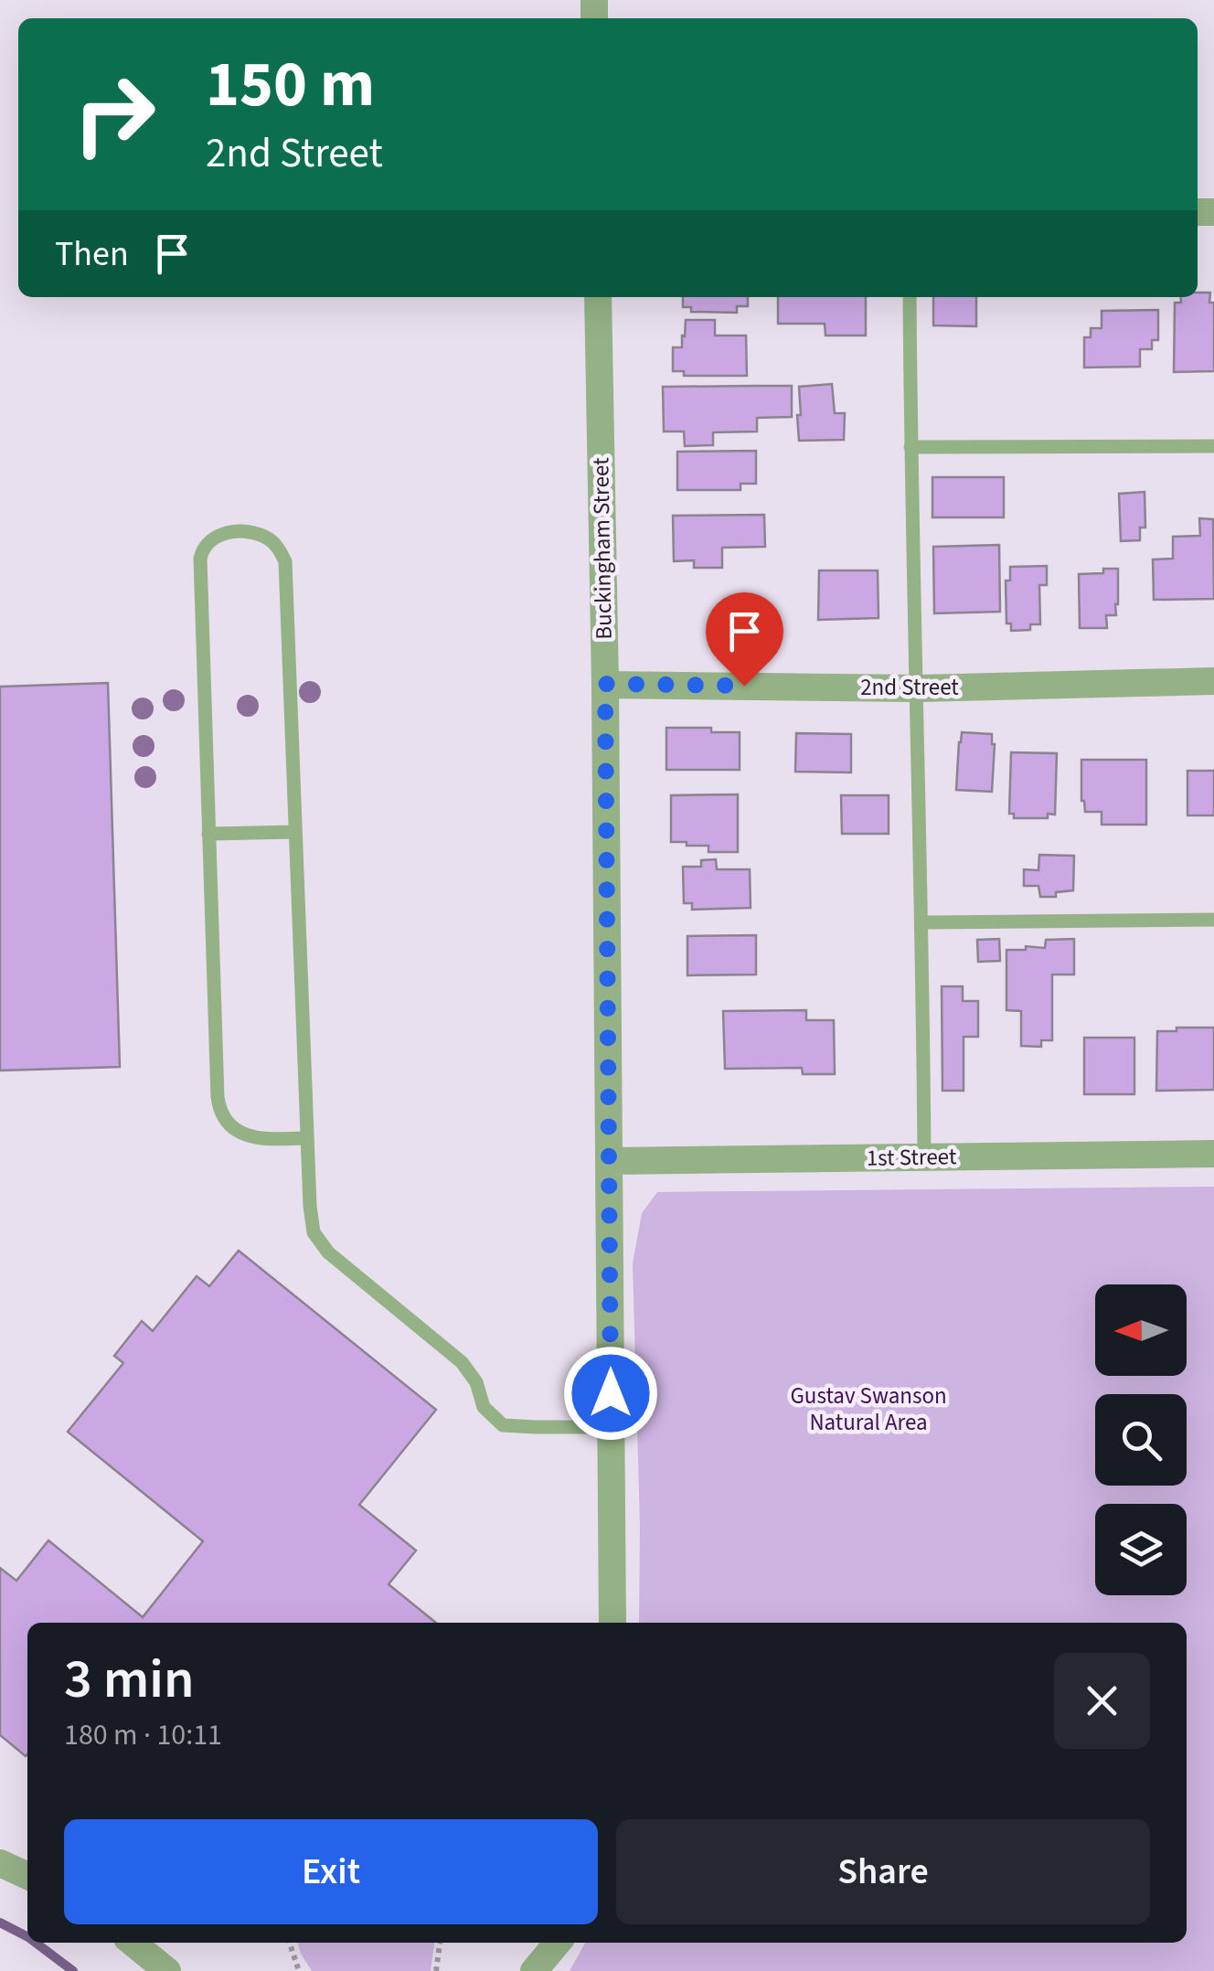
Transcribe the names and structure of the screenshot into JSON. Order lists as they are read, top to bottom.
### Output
{
  "streets": {
    "street": ["Buckingham Street", "2nd Street", "1st Street"]
  },
  "crossings": [
    ["Buckingham Street", "2nd Street"],
    ["Buckingham Street", "1st Street"]
  ],
  "parks": ["Gustav Swanson Natural Area"],
  "north": "left",
  "page": {
    "turn": ["150 m", "2nd Street"],
    "then": "Then",
    "heading": ["3 min", "180 m · 10:11"],
    "buttons": ["Exit", "Share"]
  }
}
